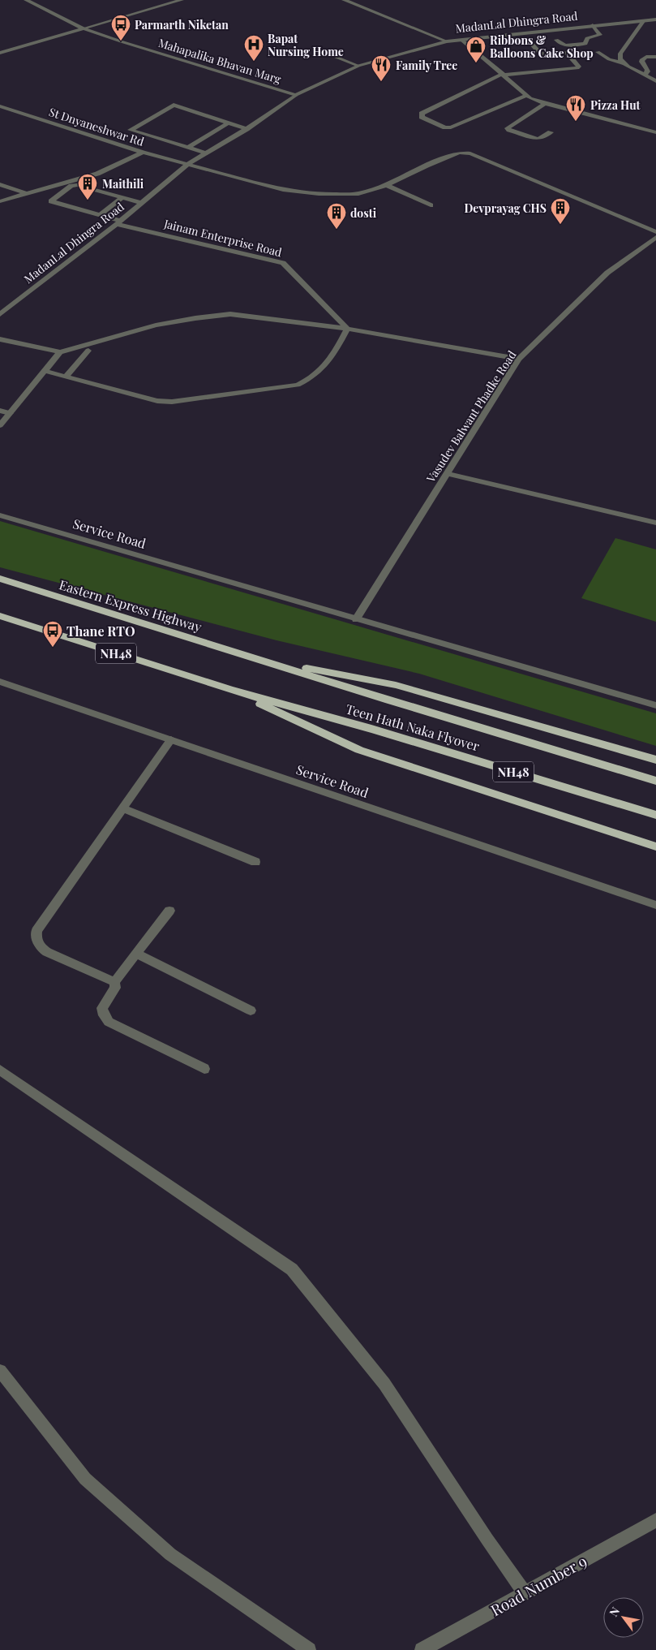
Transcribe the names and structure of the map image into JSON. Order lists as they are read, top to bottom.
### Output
{
  "streets": {
    "highway": ["Eastern Express Highway", "NH48", "Teen Hath Naka Flyover"],
    "street": [
      "MadanLal Dhingra Road",
      "Mahapalika Bhavan Marg",
      "St Dnyaneshwar Rd",
      "Jainam Enterprise Road",
      "Vasudev Balwant Phadke Road",
      "Service Road",
      "Road Number 9"
    ]
  },
  "crossings": [
    ["MadanLal Dhingra Road", "Mahapalika Bhavan Marg"],
    ["MadanLal Dhingra Road", "St Dnyaneshwar Rd"],
    ["MadanLal Dhingra Road", "Jainam Enterprise Road"],
    ["Vasudev Balwant Phadke Road", "Service Road"],
    ["Eastern Express Highway", "Teen Hath Naka Flyover"],
    ["NH48", "Teen Hath Naka Flyover"]
  ],
  "places": {
    "bus stop": ["Parmarth Niketan", "Thane RTO"],
    "hospital": ["Bapat Nursing Home"],
    "shop": ["Ribbons & Balloons Cake Shop"],
    "restaurant": ["Family Tree", "Pizza Hut"],
    "building": ["Maithili", "Devprayag CHS", "dosti"]
  },
  "north": "top left"
}
